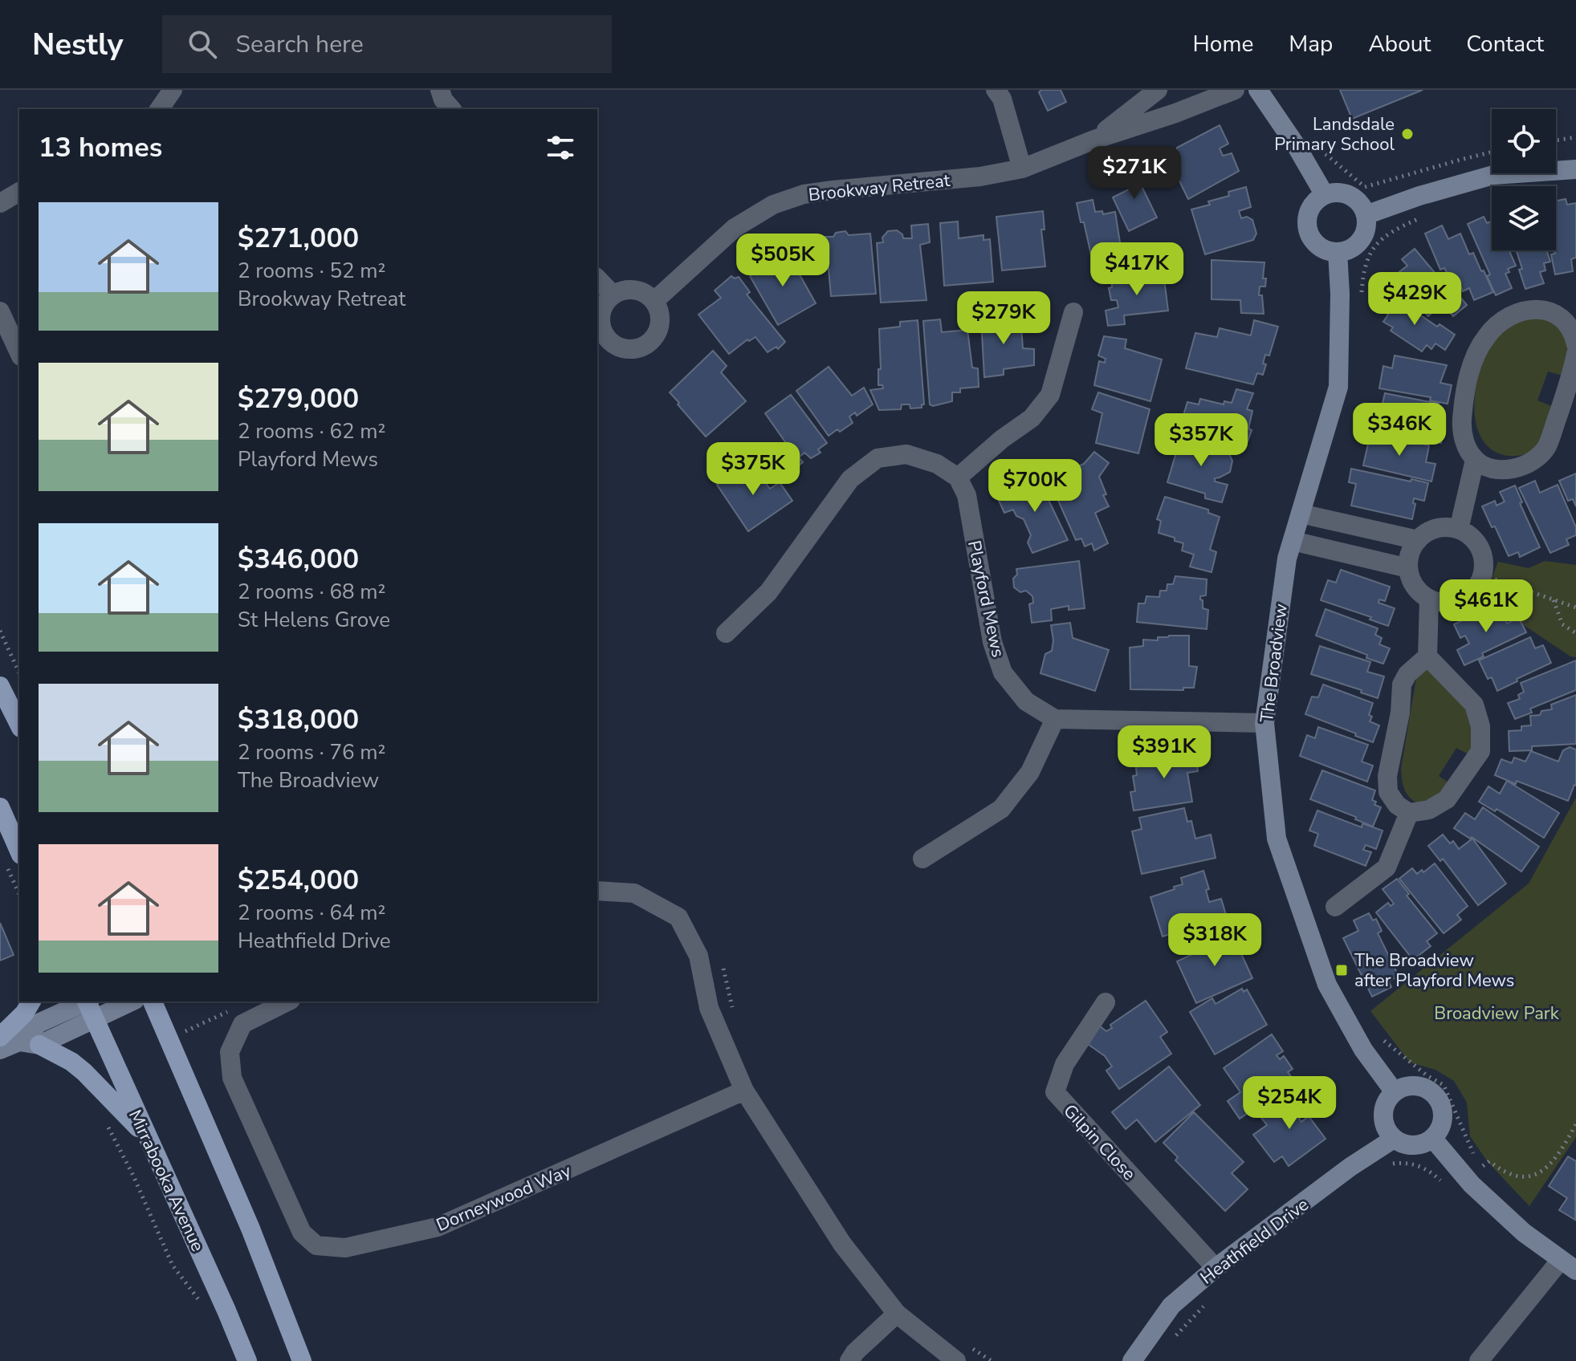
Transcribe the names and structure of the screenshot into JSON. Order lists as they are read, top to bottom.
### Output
{
  "streets": {
    "main road": ["Mirrabooka Avenue"],
    "street": [
      "Brookway Retreat",
      "Playford Mews",
      "The Broadview",
      "Gilpin Close",
      "Dorneywood Way",
      "Heathfield Drive"
    ]
  },
  "crossings": [
    ["The Broadview", "Heathfield Drive"],
    ["Gilpin Close", "Heathfield Drive"]
  ],
  "parks": ["Broadview Park"],
  "places": {
    "other": ["Landsdale Primary School"],
    "transit": ["The Broadview after Playford Mews"]
  },
  "page": {
    "header": "Nestly",
    "search": "Search here",
    "nav": [
      "Home",
      "Map",
      "About",
      "Contact"
    ],
    "heading": "13 homes",
    "price": [
      "$271K",
      "$505K",
      "$417K",
      "$429K",
      "$279K",
      "$346K",
      "$357K",
      "$375K",
      "$700K",
      "$461K",
      "$391K",
      "$318K",
      "$254K"
    ],
    "list": [
      {
        "name": "$271,000",
        "note": "2 rooms · 52 m² · Brookway Retreat"
      },
      {
        "name": "$279,000",
        "note": "2 rooms · 62 m² · Playford Mews"
      },
      {
        "name": "$346,000",
        "note": "2 rooms · 68 m² · St Helens Grove"
      },
      {
        "name": "$318,000",
        "note": "2 rooms · 76 m² · The Broadview"
      },
      {
        "name": "$254,000",
        "note": "2 rooms · 64 m² · Heathfield Drive"
      }
    ]
  }
}
